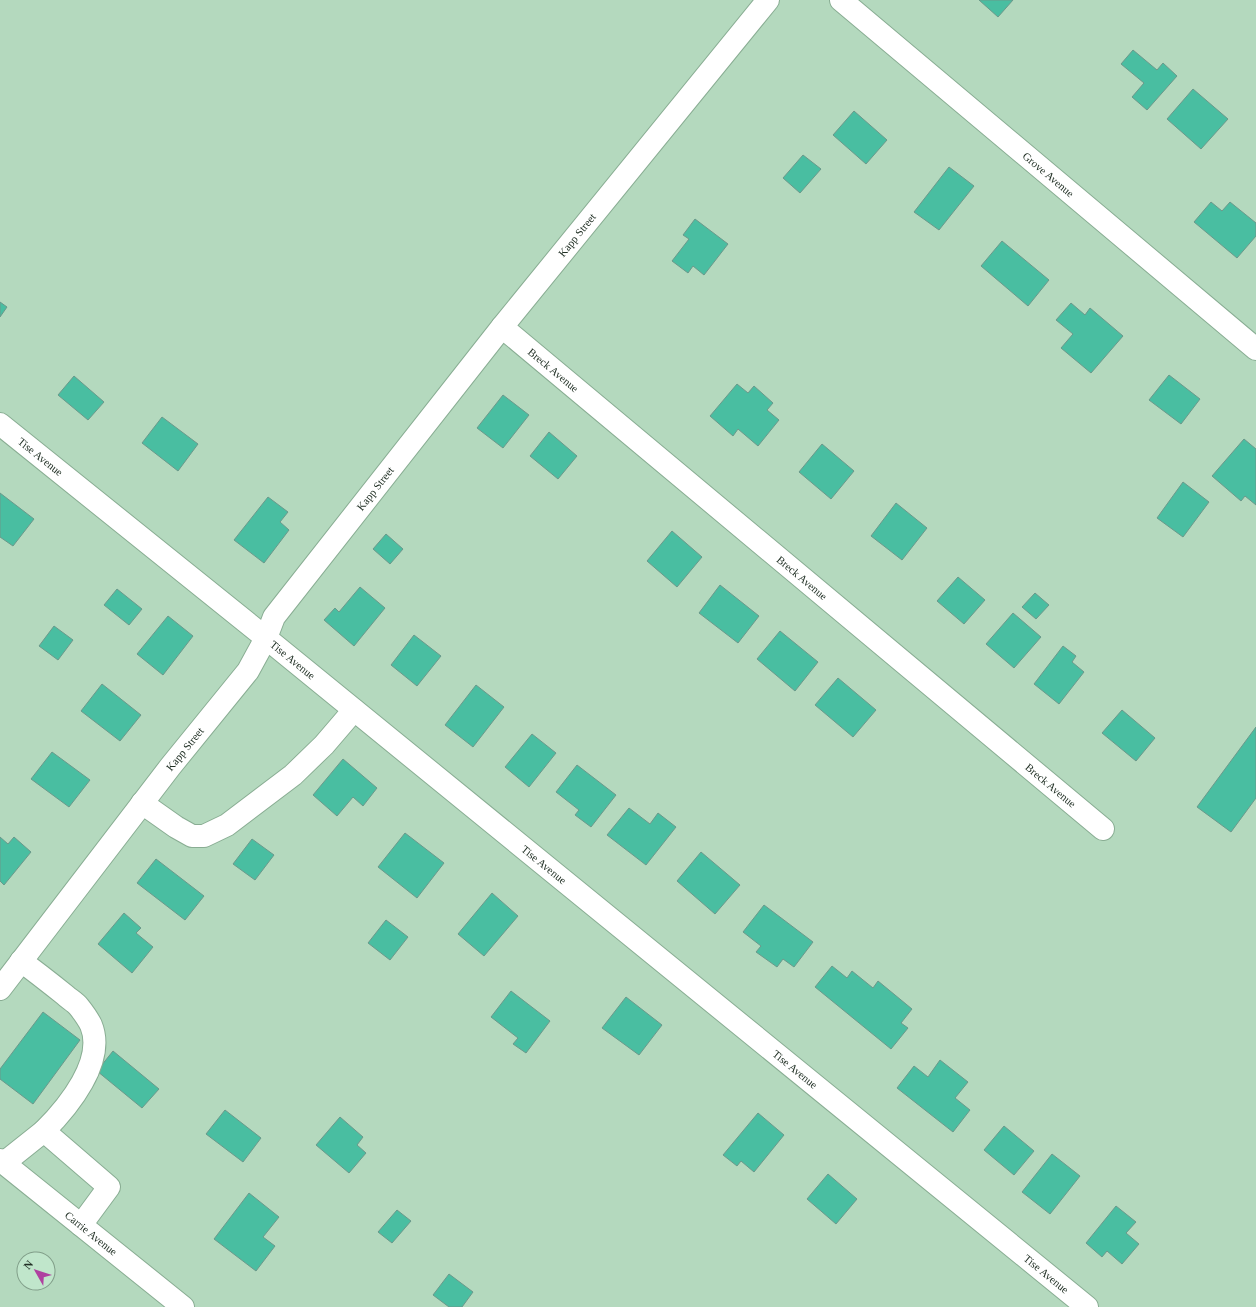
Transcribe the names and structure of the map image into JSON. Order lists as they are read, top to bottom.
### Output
{
  "streets": {
    "street": [
      "Grove Avenue",
      "Kapp Street",
      "Breck Avenue",
      "Tise Avenue",
      "Carrie Avenue"
    ]
  },
  "crossings": [
    ["Kapp Street", "Breck Avenue"],
    ["Kapp Street", "Tise Avenue"]
  ],
  "north": "top left"
}
